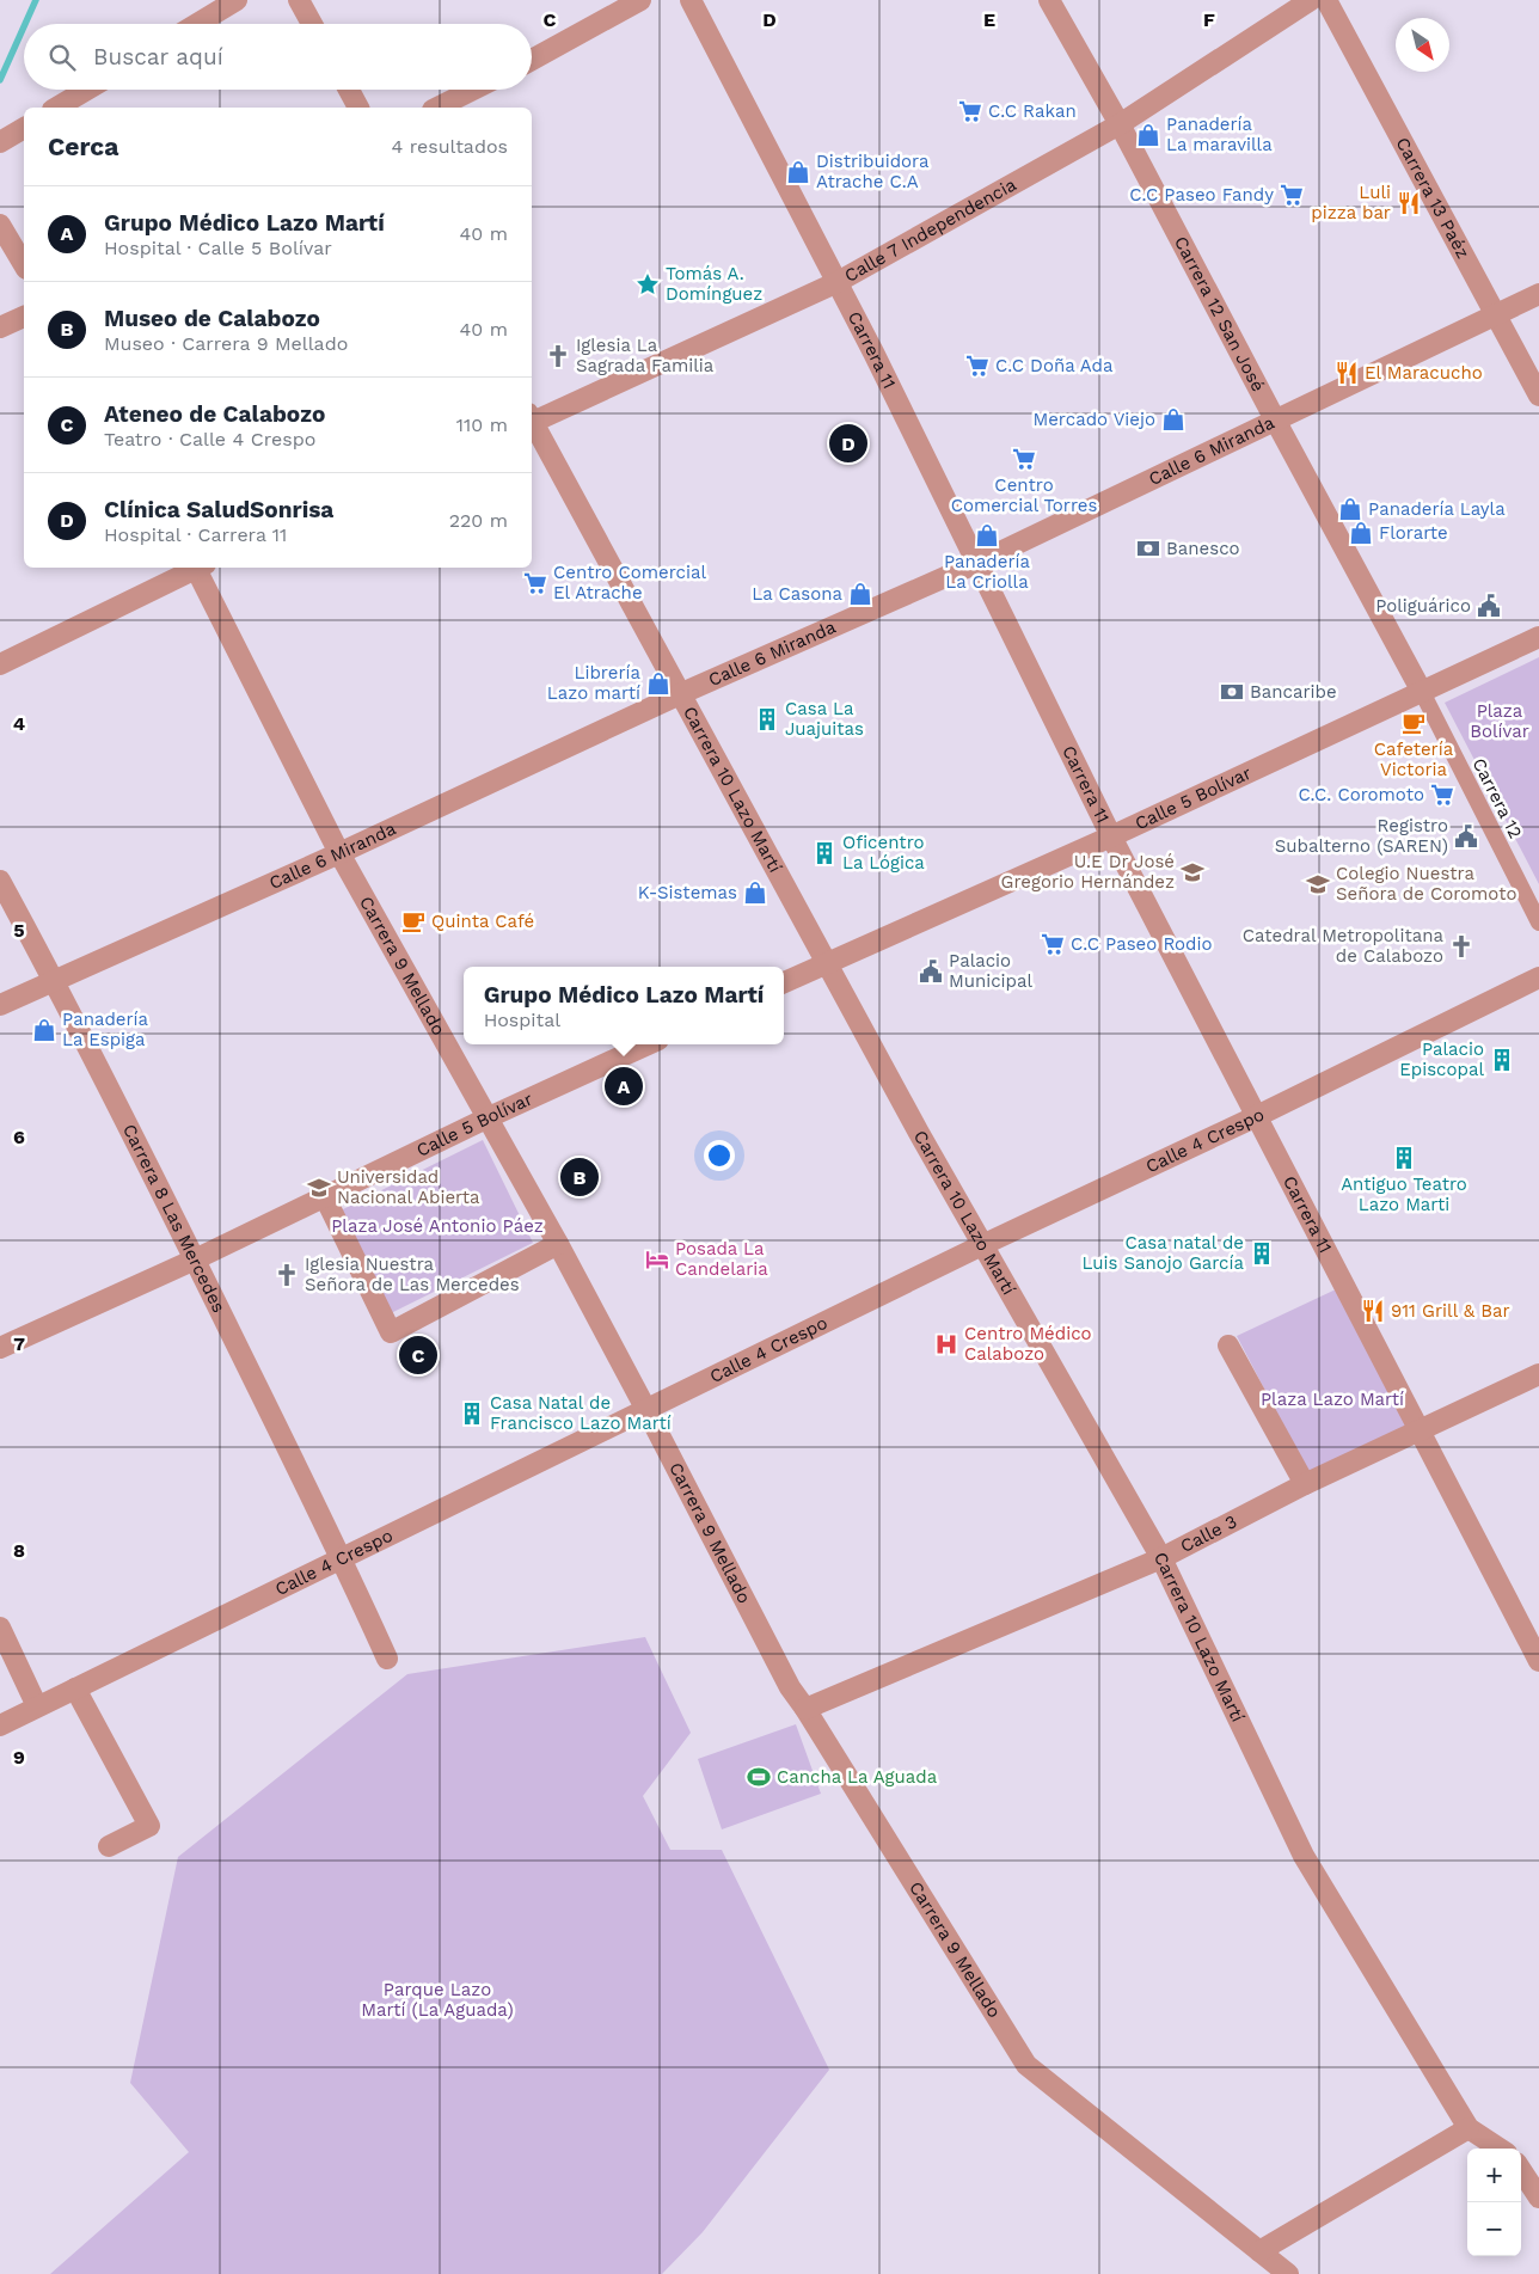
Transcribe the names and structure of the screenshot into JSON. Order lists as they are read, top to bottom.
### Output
{
  "streets": {
    "street": [
      "Carrera 13 Paéz",
      "Calle 7 Independencia",
      "Carrera 12 San José",
      "Carrera 11",
      "Calle 6 Miranda",
      "Carrera 10 Lazo Martí",
      "Calle 5 Bolívar",
      "Carrera 12",
      "Carrera 9 Mellado",
      "Calle 4 Crespo",
      "Carrera 8 Las Mercedes",
      "Calle 3"
    ]
  },
  "crossings": [
    ["Carrera 13 Paéz", "Calle 6 Miranda"],
    ["Calle 7 Independencia", "Carrera 12 San José"],
    ["Calle 7 Independencia", "Carrera 11"],
    ["Carrera 12 San José", "Calle 6 Miranda"],
    ["Carrera 12 San José", "Calle 5 Bolívar"],
    ["Carrera 12 San José", "Carrera 12"],
    ["Carrera 11", "Calle 6 Miranda"],
    ["Carrera 11", "Calle 5 Bolívar"],
    ["Carrera 11", "Calle 4 Crespo"],
    ["Carrera 11", "Calle 3"],
    ["Calle 6 Miranda", "Carrera 10 Lazo Martí"],
    ["Calle 6 Miranda", "Carrera 9 Mellado"],
    ["Calle 6 Miranda", "Carrera 8 Las Mercedes"],
    ["Carrera 10 Lazo Martí", "Calle 5 Bolívar"],
    ["Carrera 10 Lazo Martí", "Calle 4 Crespo"],
    ["Carrera 10 Lazo Martí", "Calle 3"],
    ["Calle 5 Bolívar", "Carrera 12"],
    ["Calle 5 Bolívar", "Carrera 9 Mellado"],
    ["Calle 5 Bolívar", "Carrera 8 Las Mercedes"],
    ["Carrera 9 Mellado", "Calle 4 Crespo"],
    ["Carrera 9 Mellado", "Calle 3"],
    ["Calle 4 Crespo", "Carrera 8 Las Mercedes"]
  ],
  "parks": [
    "Plaza Bolívar",
    "Plaza José Antonio Páez",
    "Plaza Lazo Martí",
    "Parque Lazo Martí (La Aguada)"
  ],
  "places": {
    "supermarket": [
      "C.C Rakan",
      "C.C Paseo Fandy",
      "C.C Doña Ada",
      "Centro Comercial Torres",
      "Centro Comercial El Atrache",
      "C.C. Coromoto",
      "C.C Paseo Rodio"
    ],
    "shop": [
      "Panadería La maravilla",
      "Distribuidora Atrache C.A",
      "Mercado Viejo",
      "Panadería Layla",
      "Florarte",
      "Panadería La Criolla",
      "La Casona",
      "Librería Lazo martí",
      "K-Sistemas",
      "Panadería La Espiga"
    ],
    "restaurant": ["Luli pizza bar", "El Maracucho", "911 Grill & Bar"],
    "place": ["Tomás A. Domínguez"],
    "church": ["Iglesia La Sagrada Familia", "Catedral Metropolitana de Calabozo", "Iglesia Nuestra Señora de Las Mercedes"],
    "bank": ["Banesco", "Bancaribe"],
    "public building": ["Poliguárico", "Registro Subalterno (SAREN)", "Palacio Municipal"],
    "building": [
      "Casa La Juajuitas",
      "Oficentro La Lógica",
      "Palacio Episcopal",
      "Antiguo Teatro Lazo Marti",
      "Casa natal de Luis Sanojo García",
      "Casa Natal de Francisco Lazo Martí"
    ],
    "cafe": ["Cafetería Victoria", "Quinta Café"],
    "school or university": ["U.E Dr José Gregorio Hernández", "Colegio Nuestra Señora de Coromoto", "Universidad Nacional Abierta"],
    "hotel": ["Posada La Candelaria"],
    "hospital": ["Centro Médico Calabozo"],
    "sports": ["Cancha La Aguada"]
  },
  "north": "bottom right",
  "page": {
    "search": "Buscar aquí",
    "heading": ["Cerca", "4 resultados"],
    "list": [
      {
        "mark": "A",
        "name": "Grupo Médico Lazo Martí",
        "note": "Hospital · Calle 5 Bolívar",
        "value": "40 m"
      },
      {
        "mark": "B",
        "name": "Museo de Calabozo",
        "note": "Museo · Carrera 9 Mellado",
        "value": "40 m"
      },
      {
        "mark": "C",
        "name": "Ateneo de Calabozo",
        "note": "Teatro · Calle 4 Crespo",
        "value": "110 m"
      },
      {
        "mark": "D",
        "name": "Clínica SaludSonrisa",
        "note": "Hospital · Carrera 11",
        "value": "220 m"
      }
    ],
    "pins": [
      "D",
      "A",
      "B",
      "C"
    ],
    "popup": ["Grupo Médico Lazo Martí", "Hospital"],
    "map_buttons": ["+", "−"]
  },
  "grid": {
    "columns": [
      "C",
      "D",
      "E",
      "F"
    ],
    "rows": [
      "4",
      "5",
      "6",
      "7",
      "8",
      "9"
    ]
  }
}
